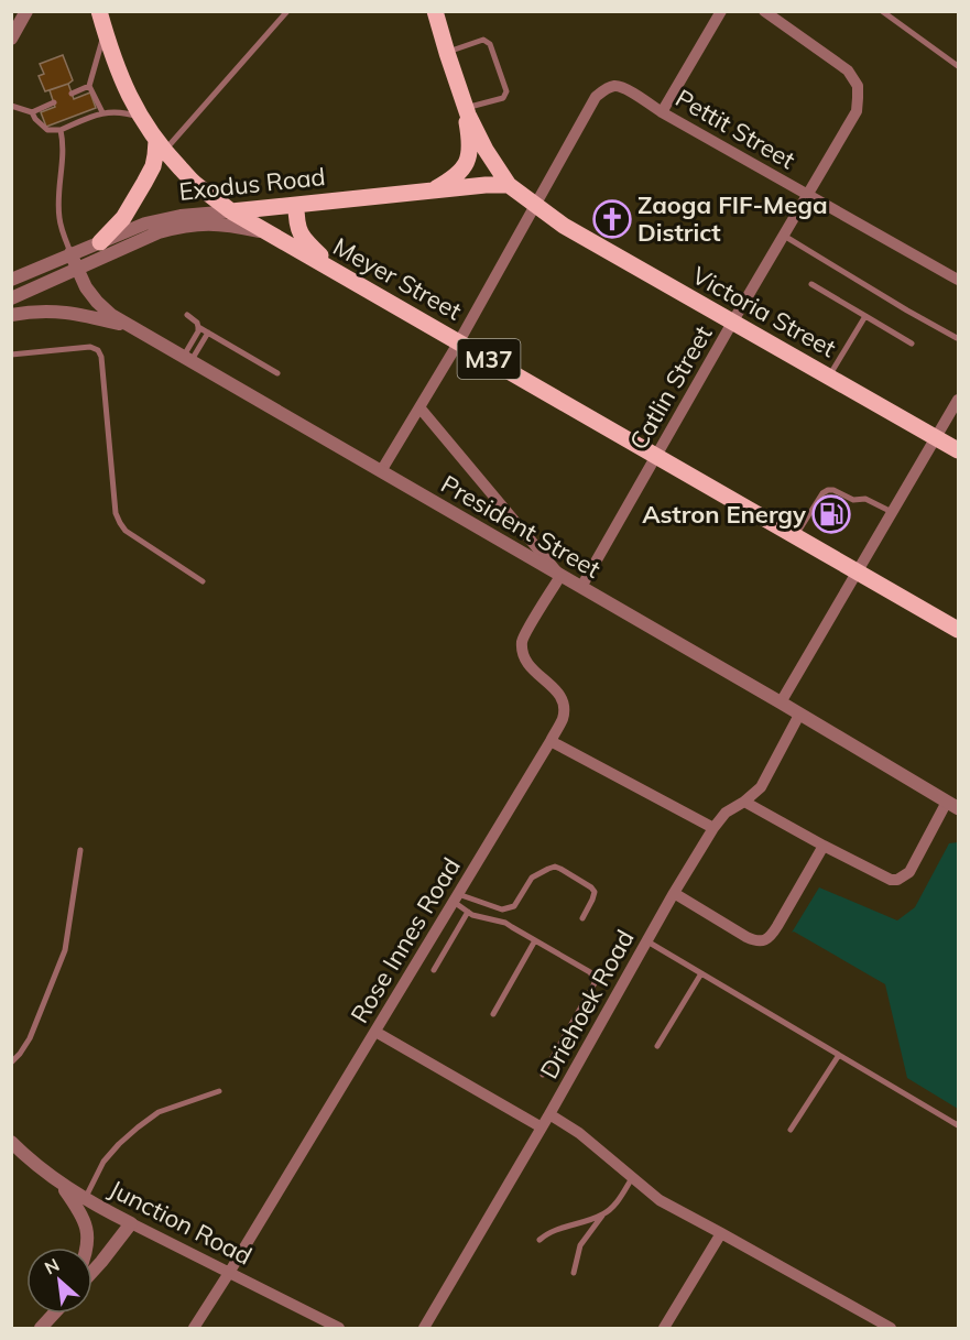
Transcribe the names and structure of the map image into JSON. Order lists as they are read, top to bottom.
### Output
{
  "streets": {
    "main road": [
      "Exodus Road",
      "Meyer Street",
      "Victoria Street",
      "M37"
    ],
    "street": [
      "Pettit Street",
      "Catlin Street",
      "President Street",
      "Rose Innes Road",
      "Driehoek Road",
      "Junction Road"
    ]
  },
  "crossings": [
    ["Pettit Street", "Victoria Street"],
    ["Pettit Street", "Catlin Street"],
    ["Exodus Road", "Meyer Street"],
    ["Exodus Road", "Victoria Street"],
    ["Exodus Road", "President Street"],
    ["Meyer Street", "Catlin Street"],
    ["Victoria Street", "Catlin Street"],
    ["Catlin Street", "President Street"],
    ["President Street", "Rose Innes Road"],
    ["President Street", "Driehoek Road"],
    ["Rose Innes Road", "Junction Road"]
  ],
  "places": {
    "church": ["Zaoga FIF-Mega District"],
    "fuel station": ["Astron Energy"]
  },
  "north": "top left"
}
